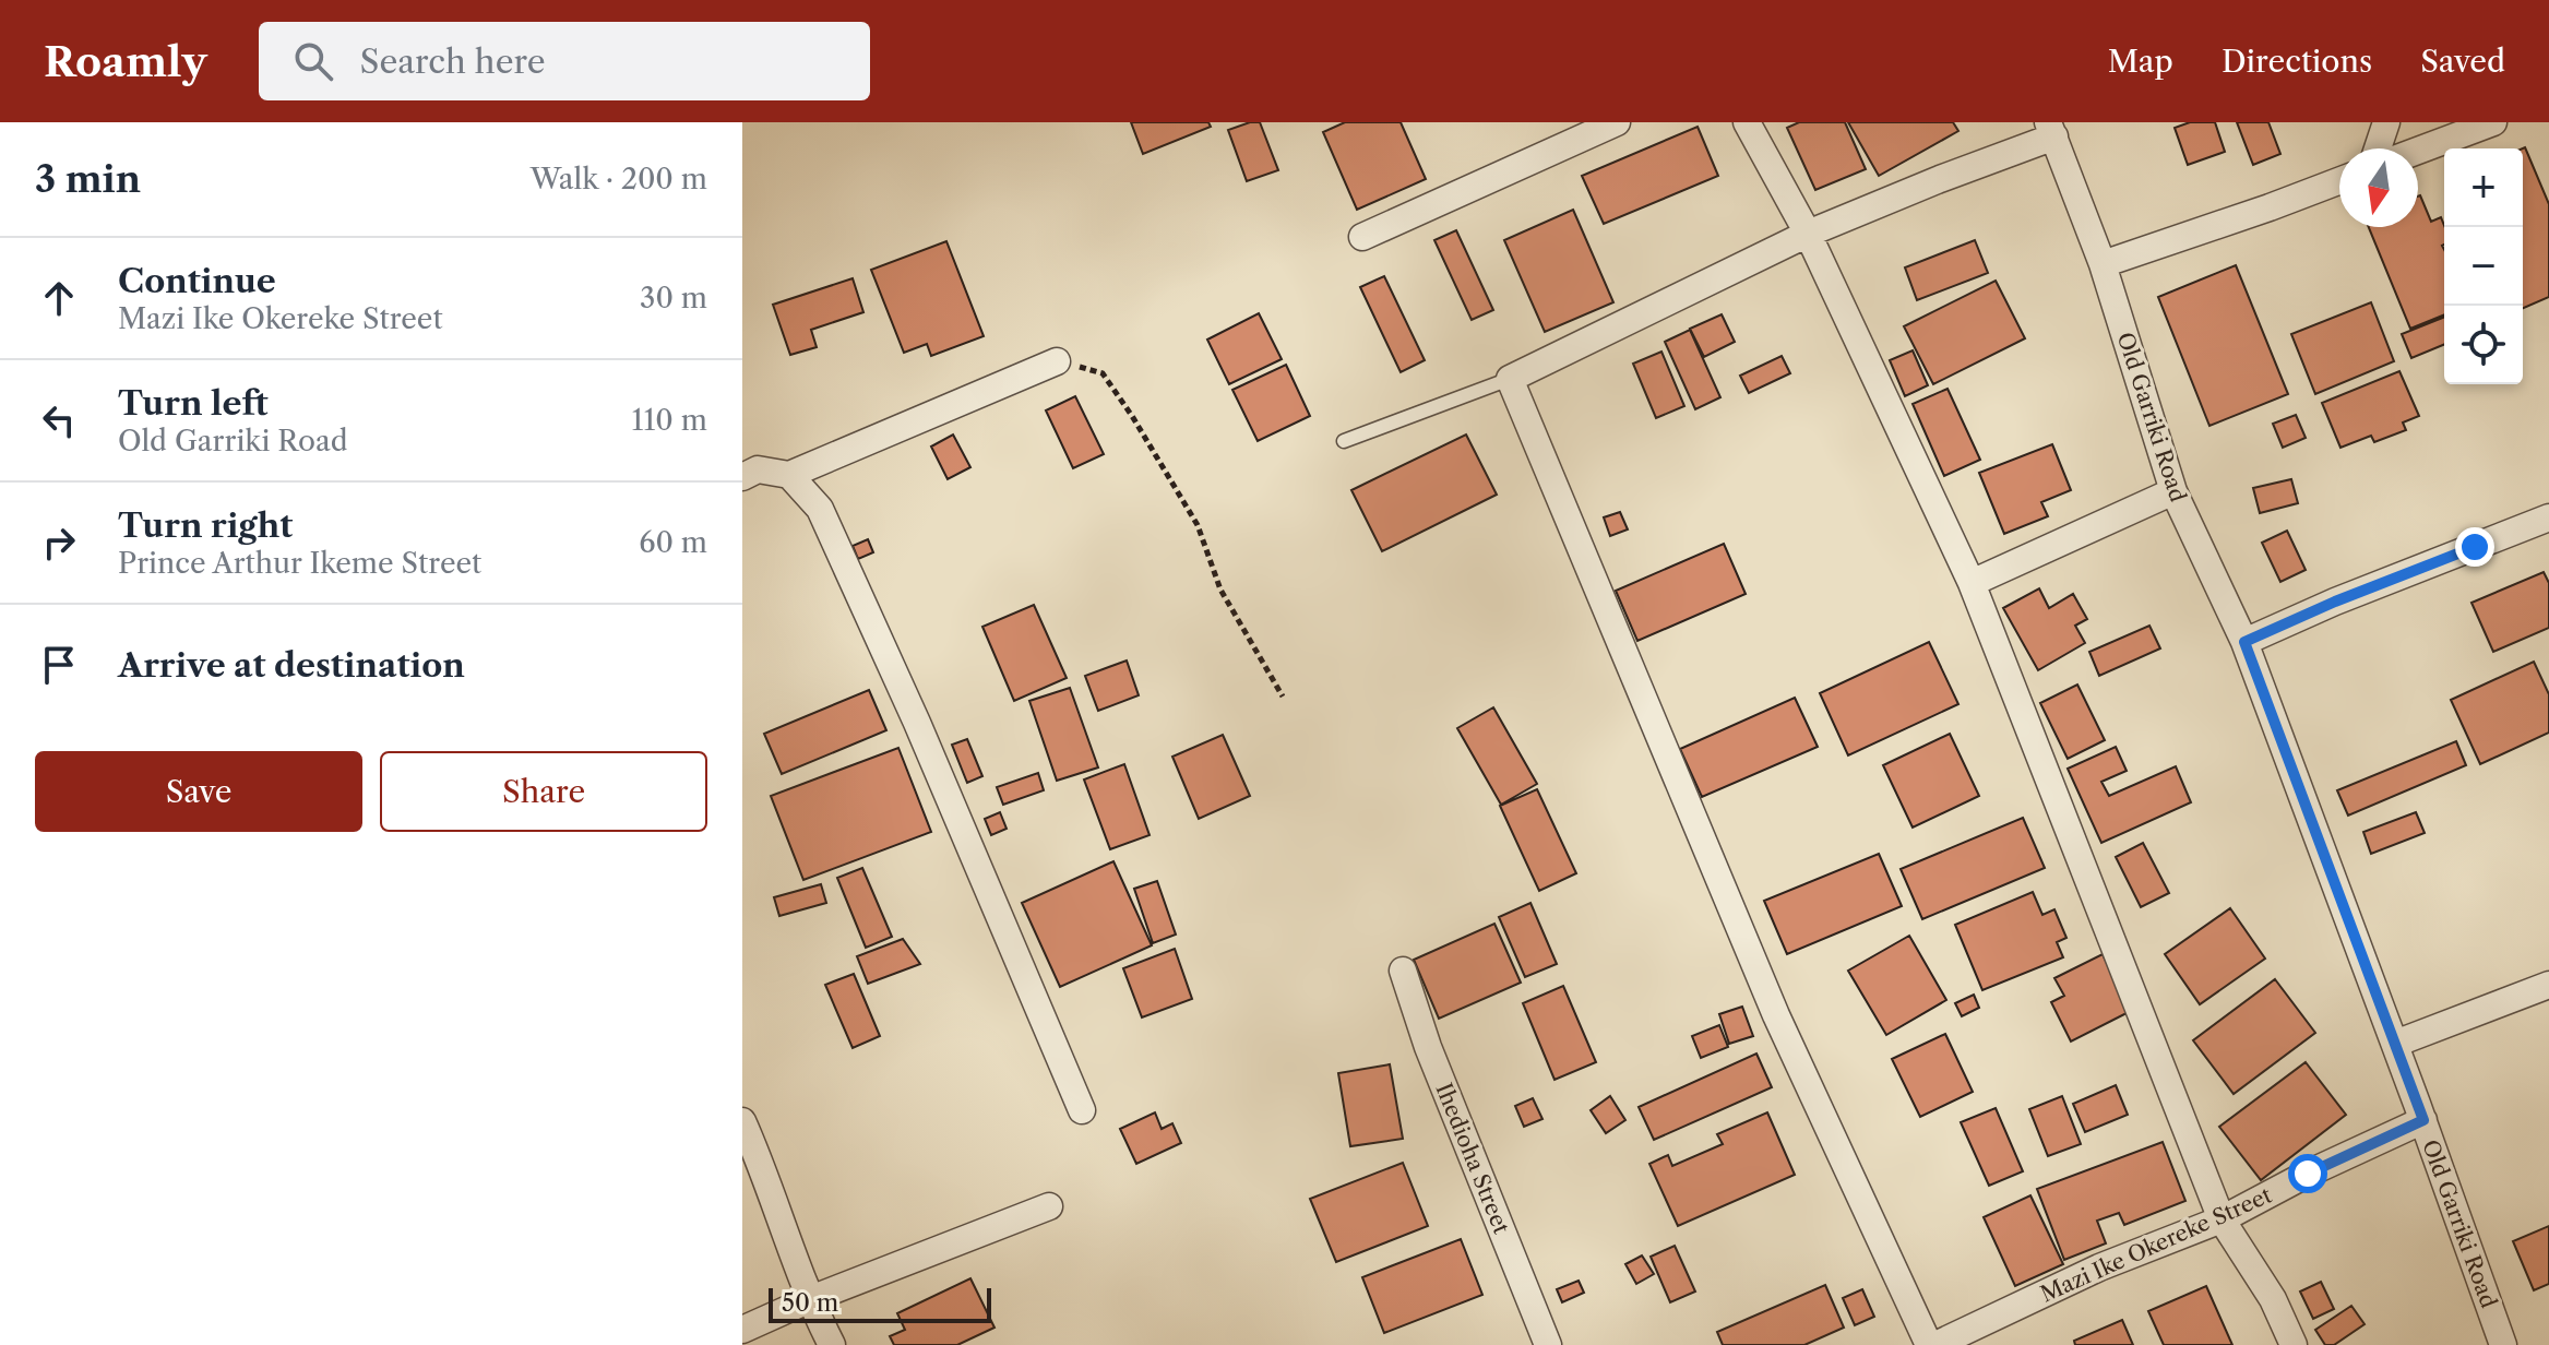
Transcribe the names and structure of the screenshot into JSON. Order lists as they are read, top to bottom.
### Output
{
  "streets": {
    "street": ["Old Garriki Road", "Ihedioha Street", "Mazi Ike Okereke Street"]
  },
  "crossings": [
    ["Old Garriki Road", "Mazi Ike Okereke Street"]
  ],
  "scale_bar": "50 m",
  "north": "bottom",
  "page": {
    "header": "Roamly",
    "search": "Search here",
    "nav": ["Map", "Directions", "Saved"],
    "heading": ["3 min", "Walk · 200 m"],
    "map_buttons": ["+", "−"],
    "list": [
      ["Continue", "Mazi Ike Okereke Street", "30 m"],
      ["Turn left", "Old Garriki Road", "110 m"],
      ["Turn right", "Prince Arthur Ikeme Street", "60 m"],
      "Arrive at destination"
    ],
    "buttons": ["Save", "Share"],
    "scale": "50 m"
  }
}
